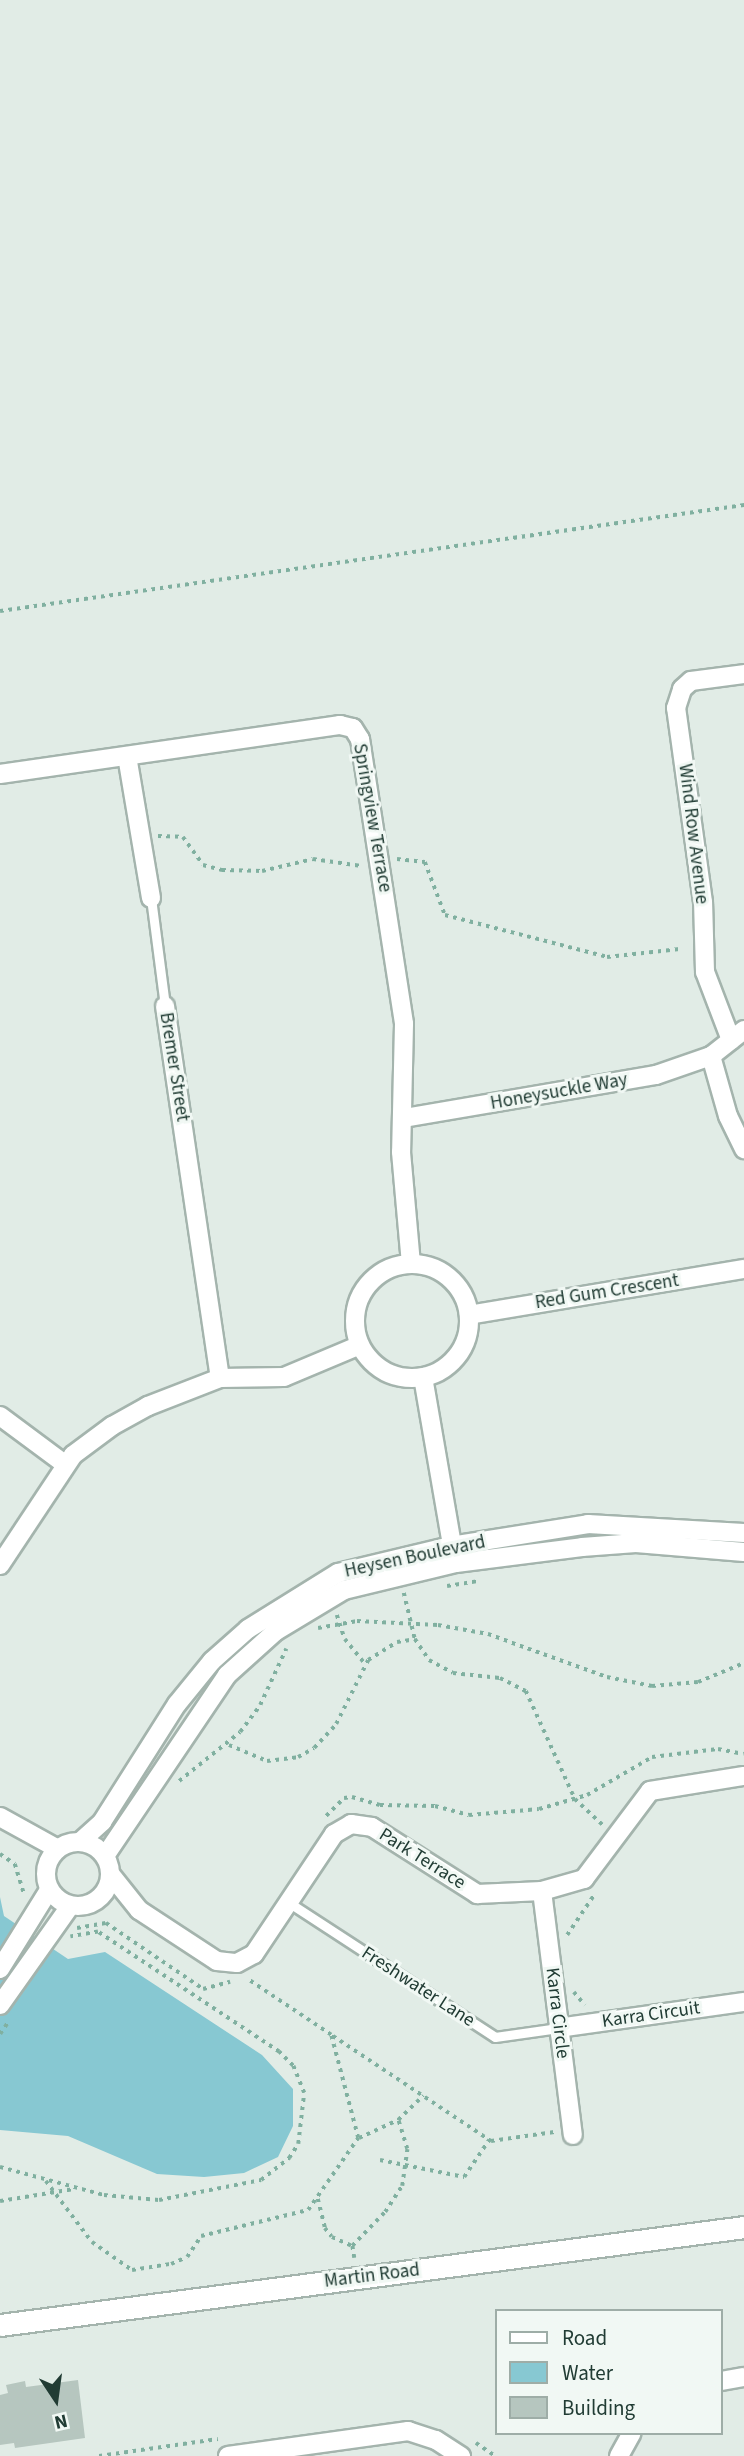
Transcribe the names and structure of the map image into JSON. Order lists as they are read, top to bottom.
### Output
{
  "streets": {
    "street": [
      "Springview Terrace",
      "Wind Row Avenue",
      "Bremer Street",
      "Honeysuckle Way",
      "Red Gum Crescent",
      "Heysen Boulevard",
      "Park Terrace",
      "Karra Circle",
      "Karra Circuit",
      "Martin Road"
    ],
    "lane": ["Freshwater Lane"]
  },
  "crossings": [
    ["Springview Terrace", "Bremer Street"],
    ["Springview Terrace", "Honeysuckle Way"],
    ["Springview Terrace", "Red Gum Crescent"],
    ["Park Terrace", "Freshwater Lane"],
    ["Park Terrace", "Karra Circle"],
    ["Freshwater Lane", "Karra Circle"],
    ["Freshwater Lane", "Karra Circuit"],
    ["Karra Circle", "Karra Circuit"]
  ],
  "legend": ["Road", "Water", "Building"],
  "north": "bottom"
}
